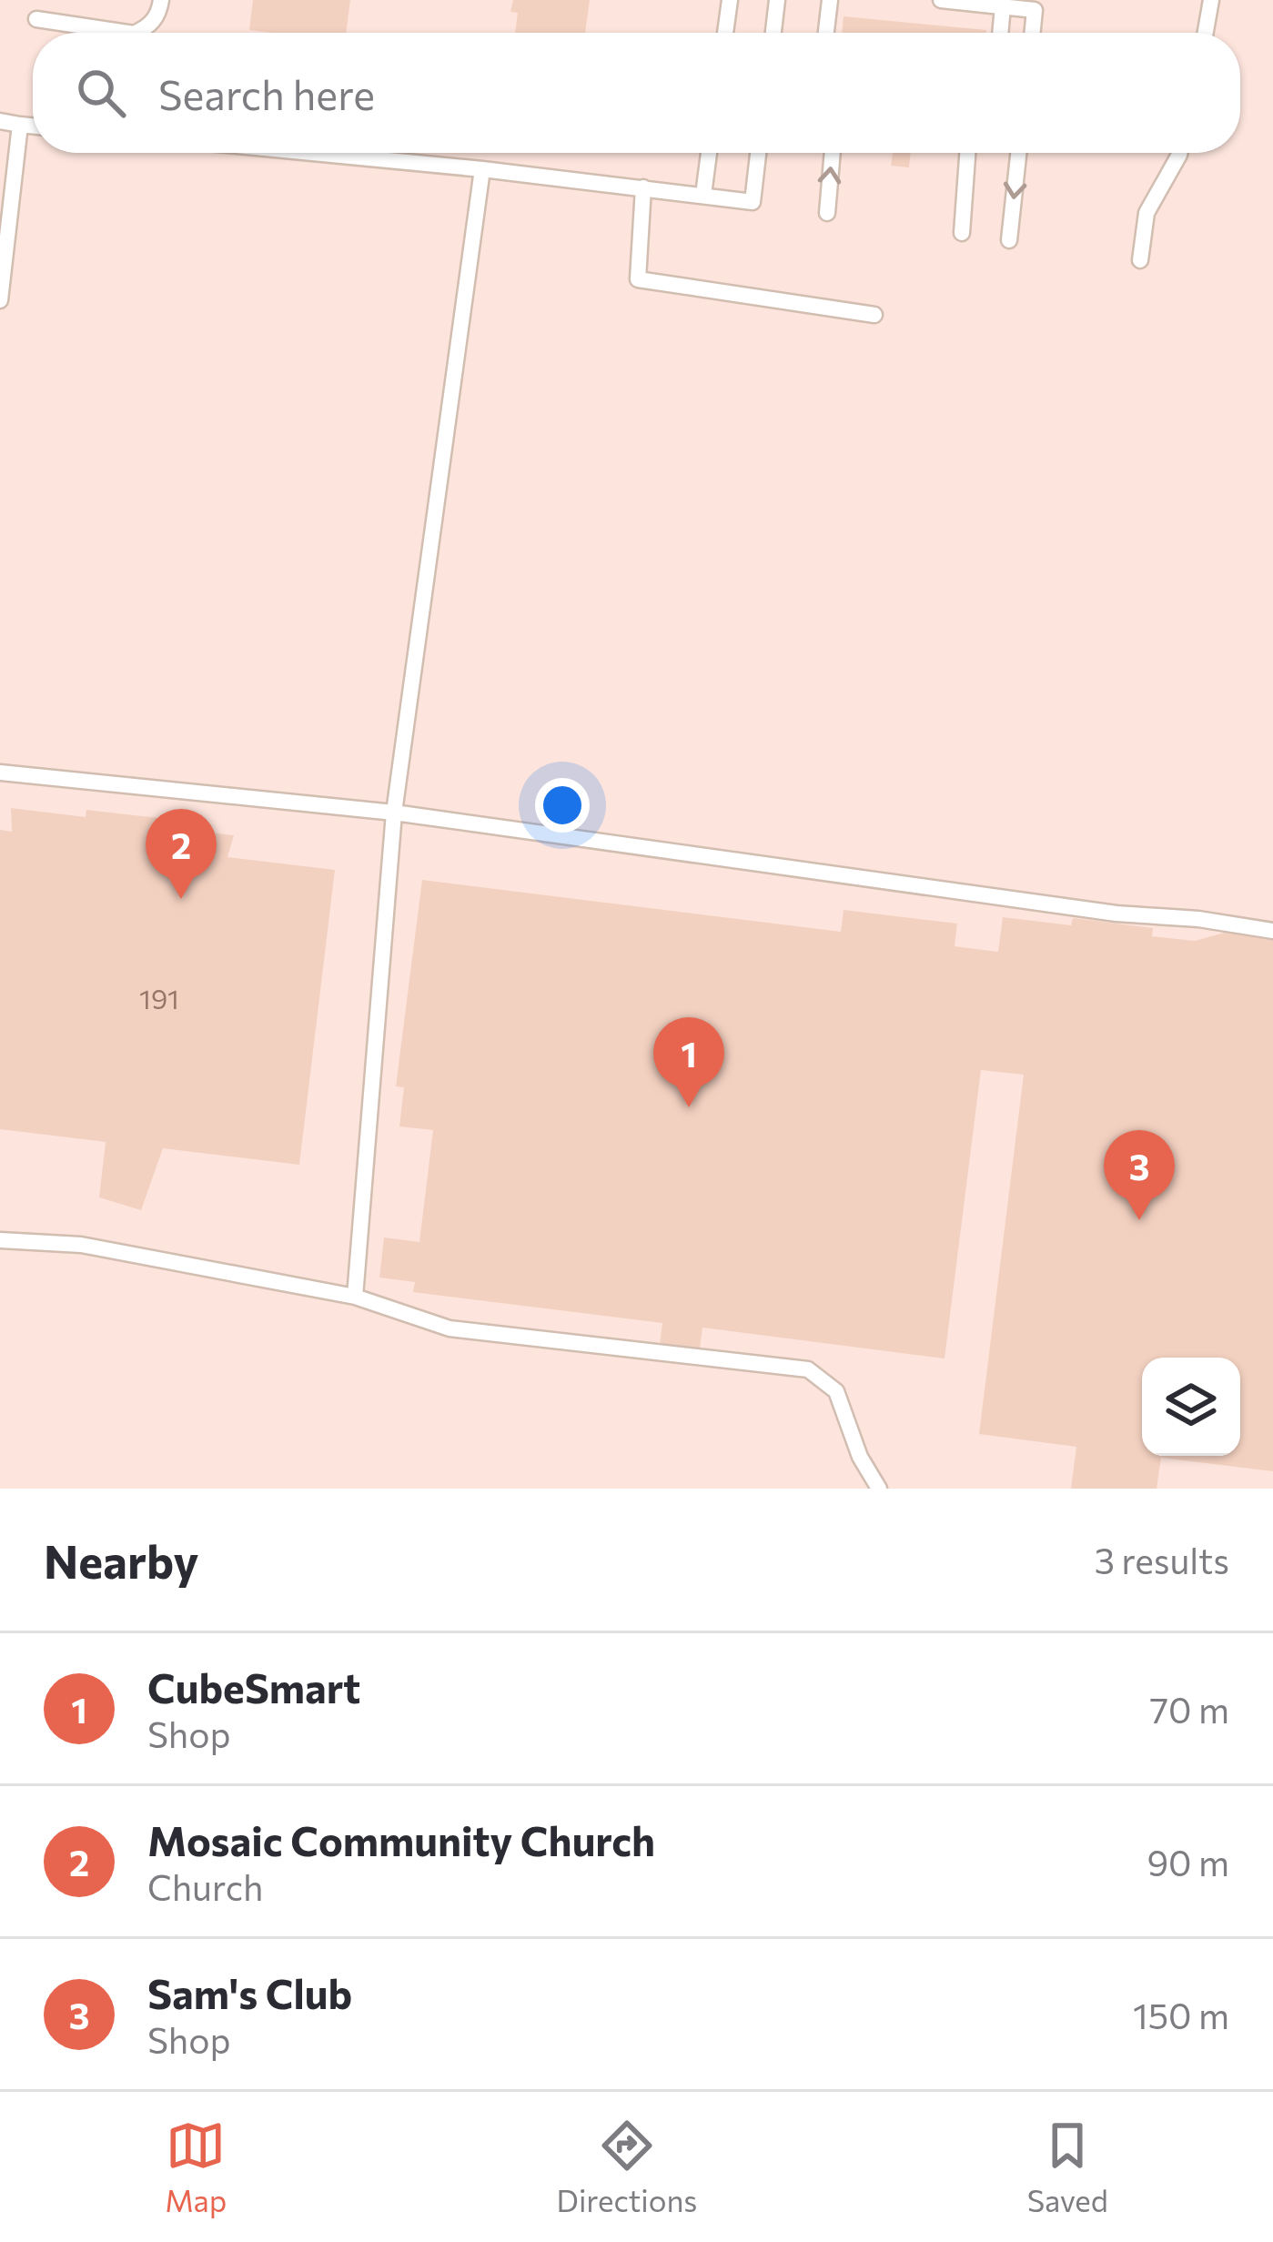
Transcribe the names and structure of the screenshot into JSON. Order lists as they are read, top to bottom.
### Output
{
  "house_numbers": ["191"],
  "page": {
    "search": "Search here",
    "pins": ["2", "1", "3"],
    "heading": ["Nearby", "3 results"],
    "list": [
      {
        "mark": "1",
        "name": "CubeSmart",
        "note": "Shop",
        "value": "70 m"
      },
      {
        "mark": "2",
        "name": "Mosaic Community Church",
        "note": "Church",
        "value": "90 m"
      },
      {
        "mark": "3",
        "name": "Sam's Club",
        "note": "Shop",
        "value": "150 m"
      }
    ],
    "nav": ["Map", "Directions", "Saved"]
  }
}
